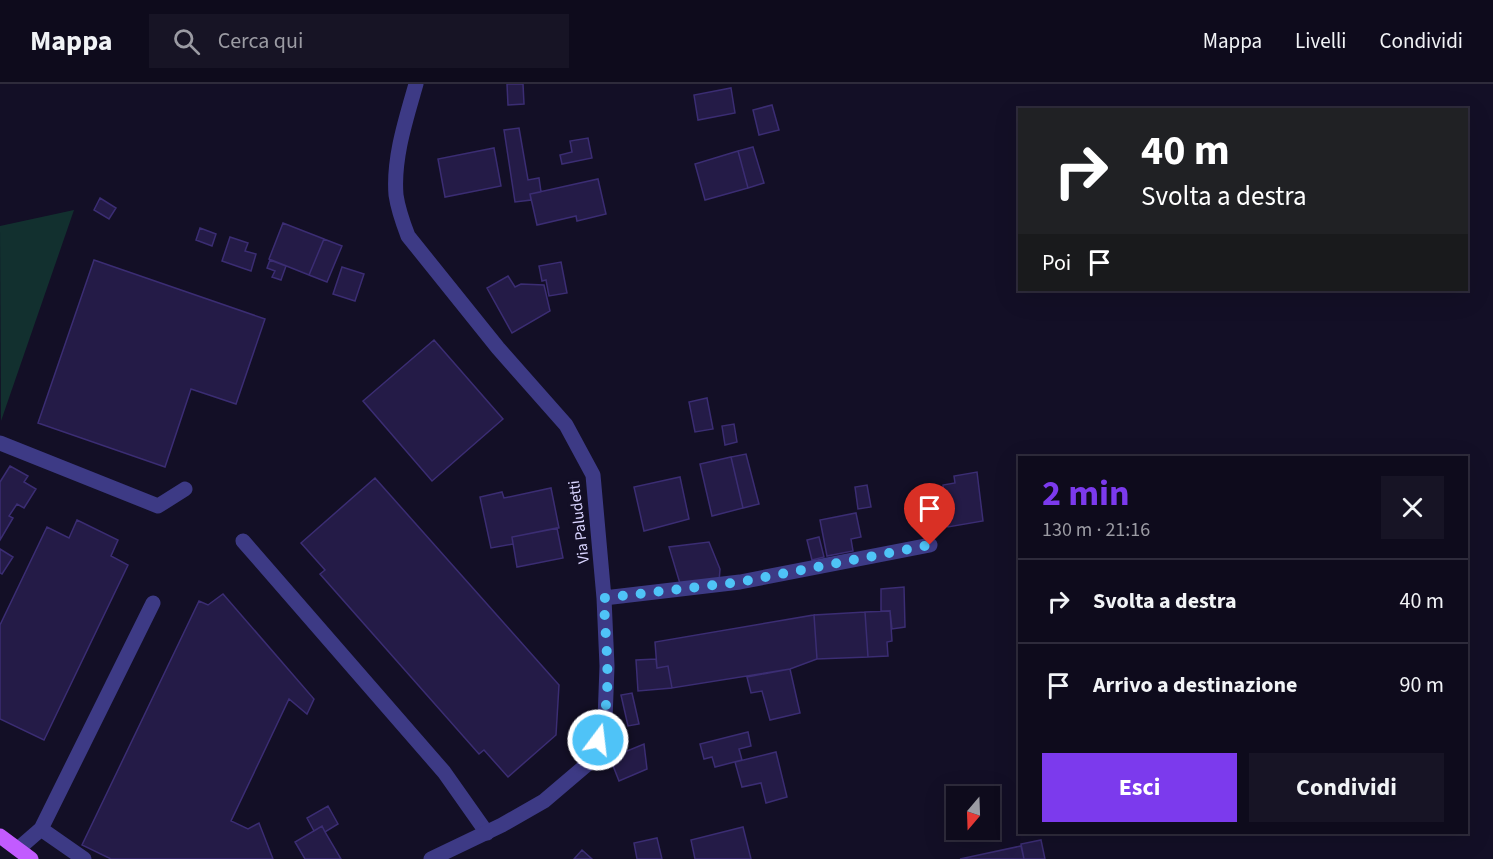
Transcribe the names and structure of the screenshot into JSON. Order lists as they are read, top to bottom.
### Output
{
  "streets": {
    "street": ["Via Paludetti"]
  },
  "north": "bottom",
  "page": {
    "header": "Mappa",
    "search": "Cerca qui",
    "nav": ["Mappa", "Livelli", "Condividi"],
    "turn": ["40 m", "Svolta a destra"],
    "then": "Poi",
    "heading": ["2 min", "130 m · 21:16"],
    "list": [
      {
        "name": "Svolta a destra",
        "value": "40 m"
      },
      {
        "name": "Arrivo a destinazione",
        "value": "90 m"
      }
    ],
    "buttons": ["Esci", "Condividi"]
  }
}
